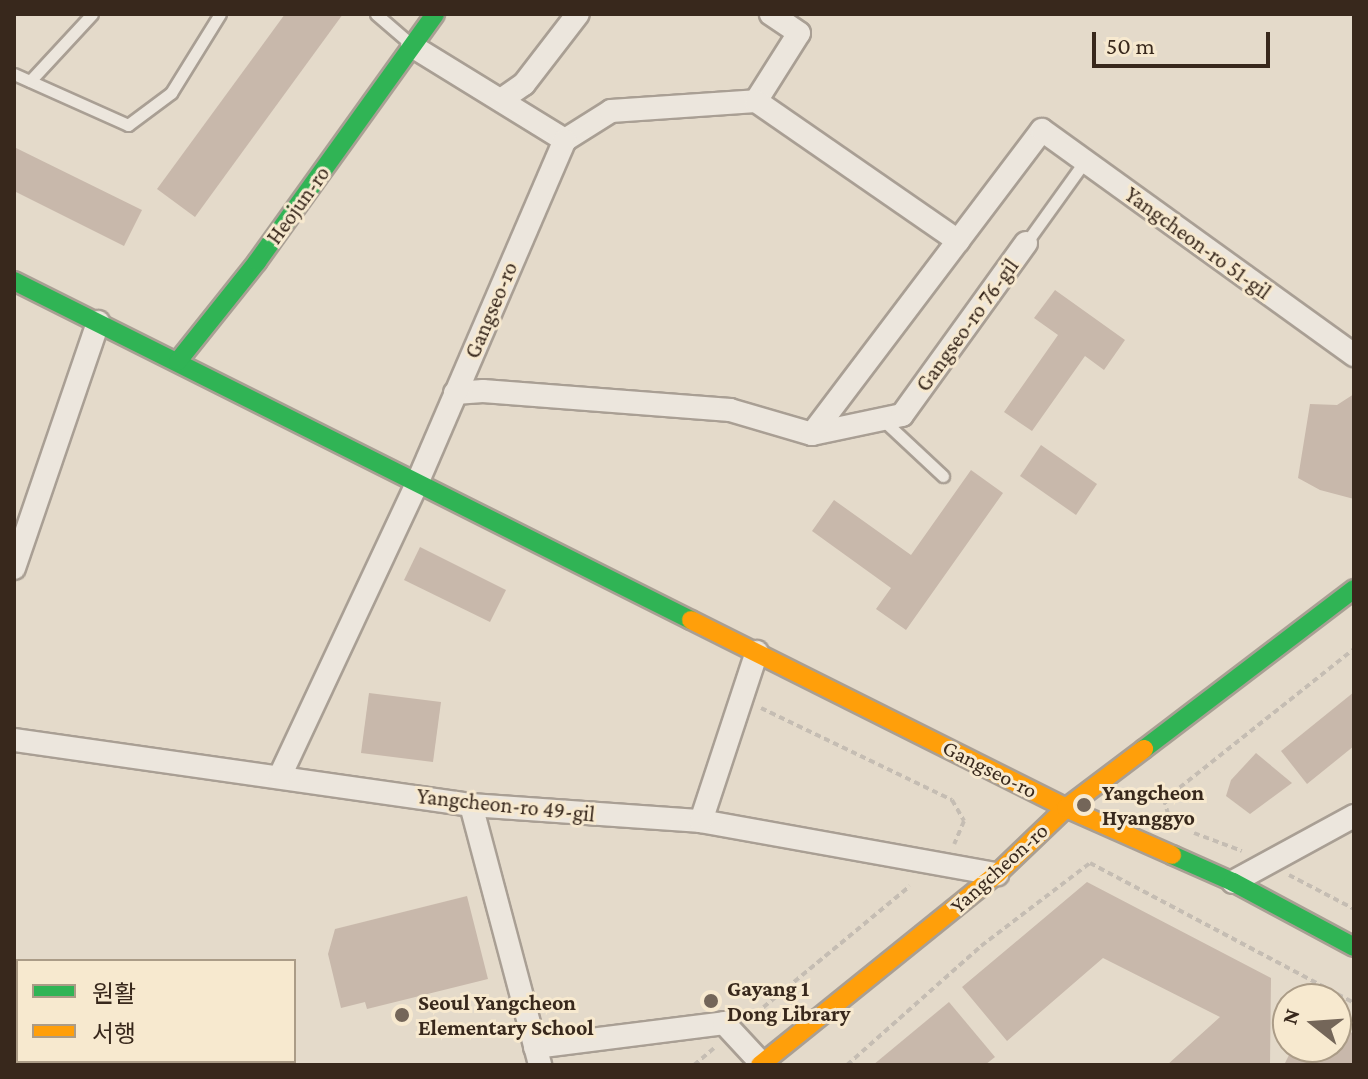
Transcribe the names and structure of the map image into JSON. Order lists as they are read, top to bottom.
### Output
{
  "streets": {
    "main road": ["Heojun-ro", "Gangseo-ro", "Yangcheon-ro"],
    "street": ["Yangcheon-ro 51-gil", "Gangseo-ro 76-gil", "Yangcheon-ro 49-gil"]
  },
  "crossings": [
    ["Heojun-ro", "Gangseo-ro"],
    ["Yangcheon-ro 51-gil", "Gangseo-ro 76-gil"],
    ["Gangseo-ro", "Gangseo-ro 76-gil"],
    ["Gangseo-ro", "Yangcheon-ro 49-gil"],
    ["Gangseo-ro", "Yangcheon-ro"],
    ["Yangcheon-ro 49-gil", "Yangcheon-ro"]
  ],
  "places": ["Yangcheon Hyanggyo", "Gayang 1 Dong Library", "Seoul Yangcheon Elementary School"],
  "legend": ["원활", "서행"],
  "scale_bar": "50 m",
  "north": "left"
}
